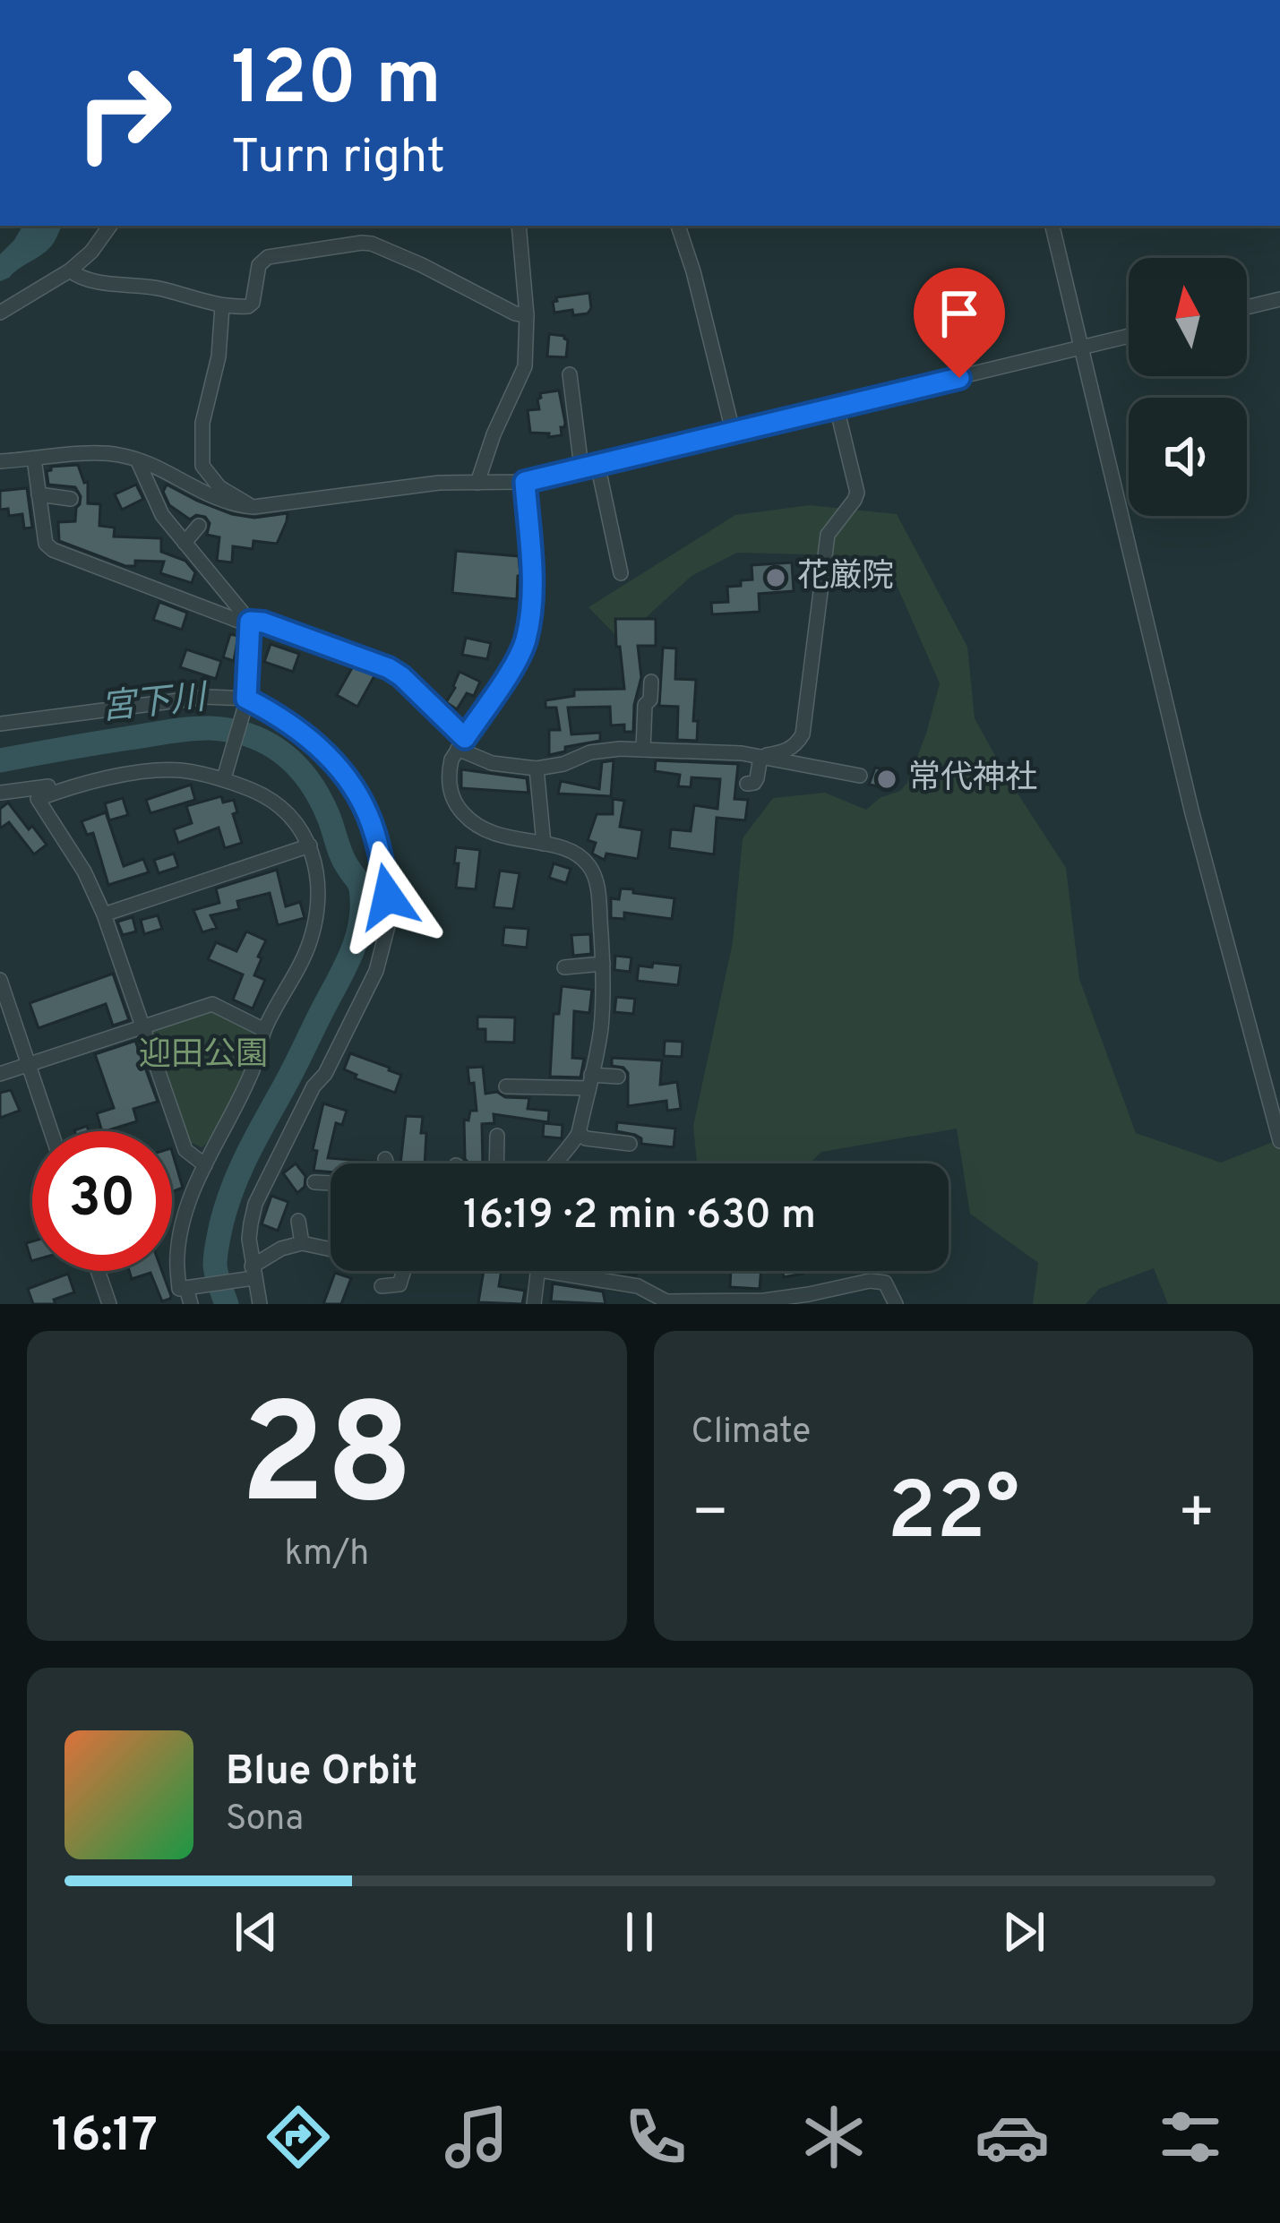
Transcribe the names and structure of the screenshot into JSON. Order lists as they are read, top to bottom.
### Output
{
  "water": ["宮下川"],
  "parks": ["迎田公園"],
  "places": ["花厳院", "常代神社"],
  "north": "top",
  "page": {
    "turn": ["120 m", "Turn right"],
    "limit": "30",
    "trip": "16:19 · 2 min · 630 m",
    "tile": [
      ["28", "km/h"],
      "Climate"
    ],
    "heat": ["−", "22°", "+"],
    "song": ["Blue Orbit", "Sona"],
    "tabs": "16:17"
  }
}
